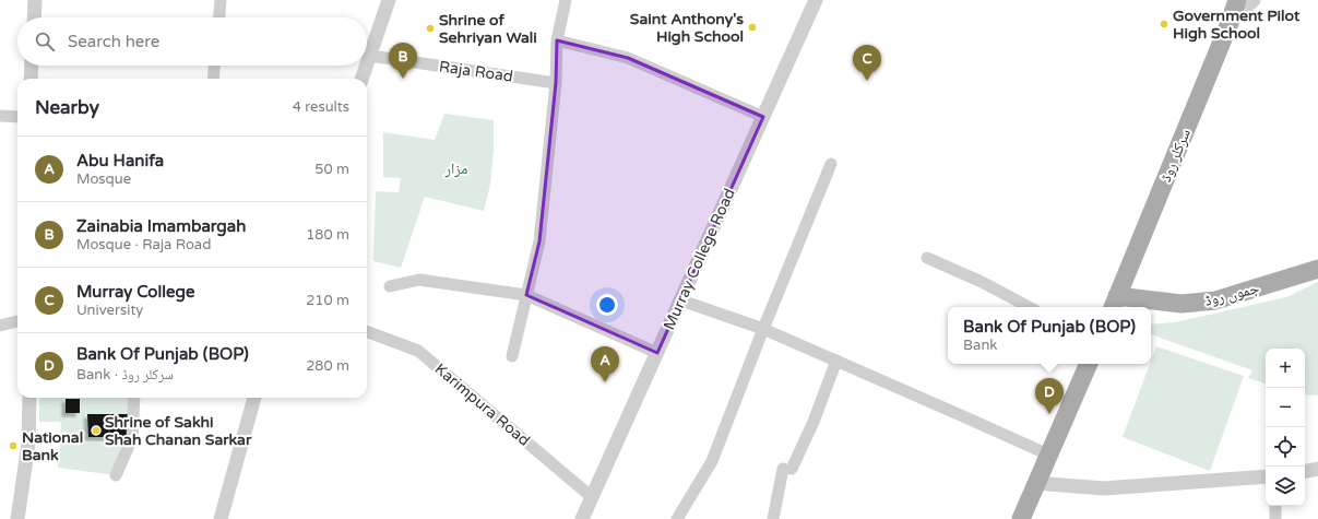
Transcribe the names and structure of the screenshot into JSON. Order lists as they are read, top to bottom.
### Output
{
  "streets": {
    "main road": ["سرکلر روڈ", "جموں روڈ"],
    "street": ["Raja Road", "Murray College Road", "Karimpura Road"]
  },
  "crossings": [
    ["سرکلر روڈ", "جموں روڈ"],
    ["Murray College Road", "Karimpura Road"]
  ],
  "parks": ["مزار"],
  "places": [
    "Government Pilot High School",
    "Saint Anthony's High School",
    "Shrine of Sehriyan Wali",
    "Shrine of Sakhi Shah Chanan Sarkar",
    "National Bank"
  ],
  "page": {
    "search": "Search here",
    "pins": [
      "B",
      "C",
      "A",
      "D"
    ],
    "heading": ["Nearby", "4 results"],
    "list": [
      {
        "mark": "A",
        "name": "Abu Hanifa",
        "note": "Mosque",
        "value": "50 m"
      },
      {
        "mark": "B",
        "name": "Zainabia Imambargah",
        "note": "Mosque · Raja Road",
        "value": "180 m"
      },
      {
        "mark": "C",
        "name": "Murray College",
        "note": "University",
        "value": "210 m"
      },
      {
        "mark": "D",
        "name": "Bank Of Punjab (BOP)",
        "note": "Bank · سرکلر روڈ",
        "value": "280 m"
      }
    ],
    "popup": ["Bank Of Punjab (BOP)", "Bank"],
    "map_buttons": ["+", "−"]
  }
}
